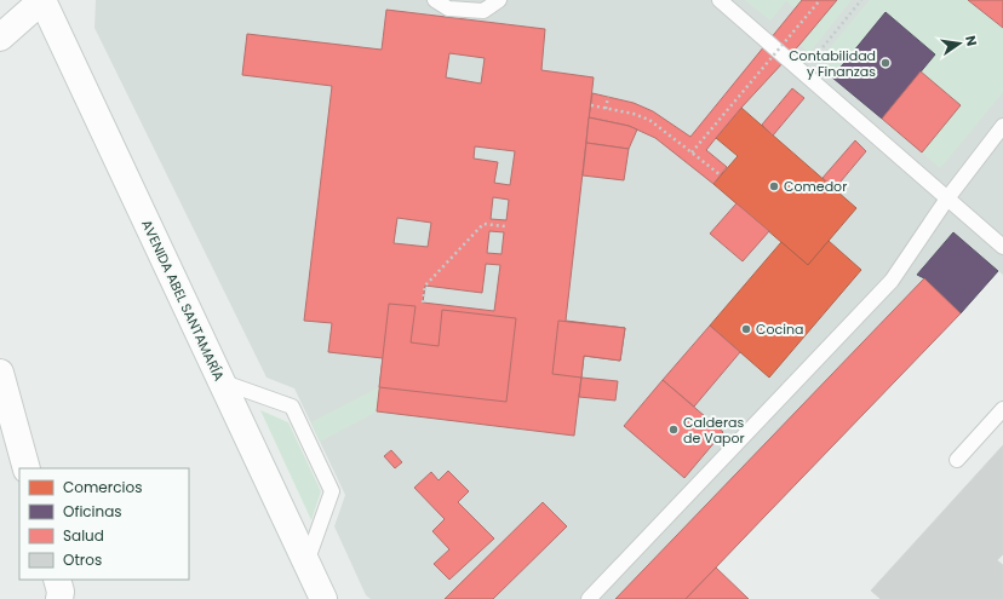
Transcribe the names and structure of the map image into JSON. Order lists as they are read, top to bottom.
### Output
{
  "streets": {
    "main road": ["AVENIDA ABEL SANTAMARÍA"]
  },
  "places": [
    "Contabilidad y Finanzas",
    "Comedor",
    "Cocina",
    "Calderas de Vapor"
  ],
  "legend": [
    "Comercios",
    "Oficinas",
    "Salud",
    "Otros"
  ],
  "north": "right"
}
